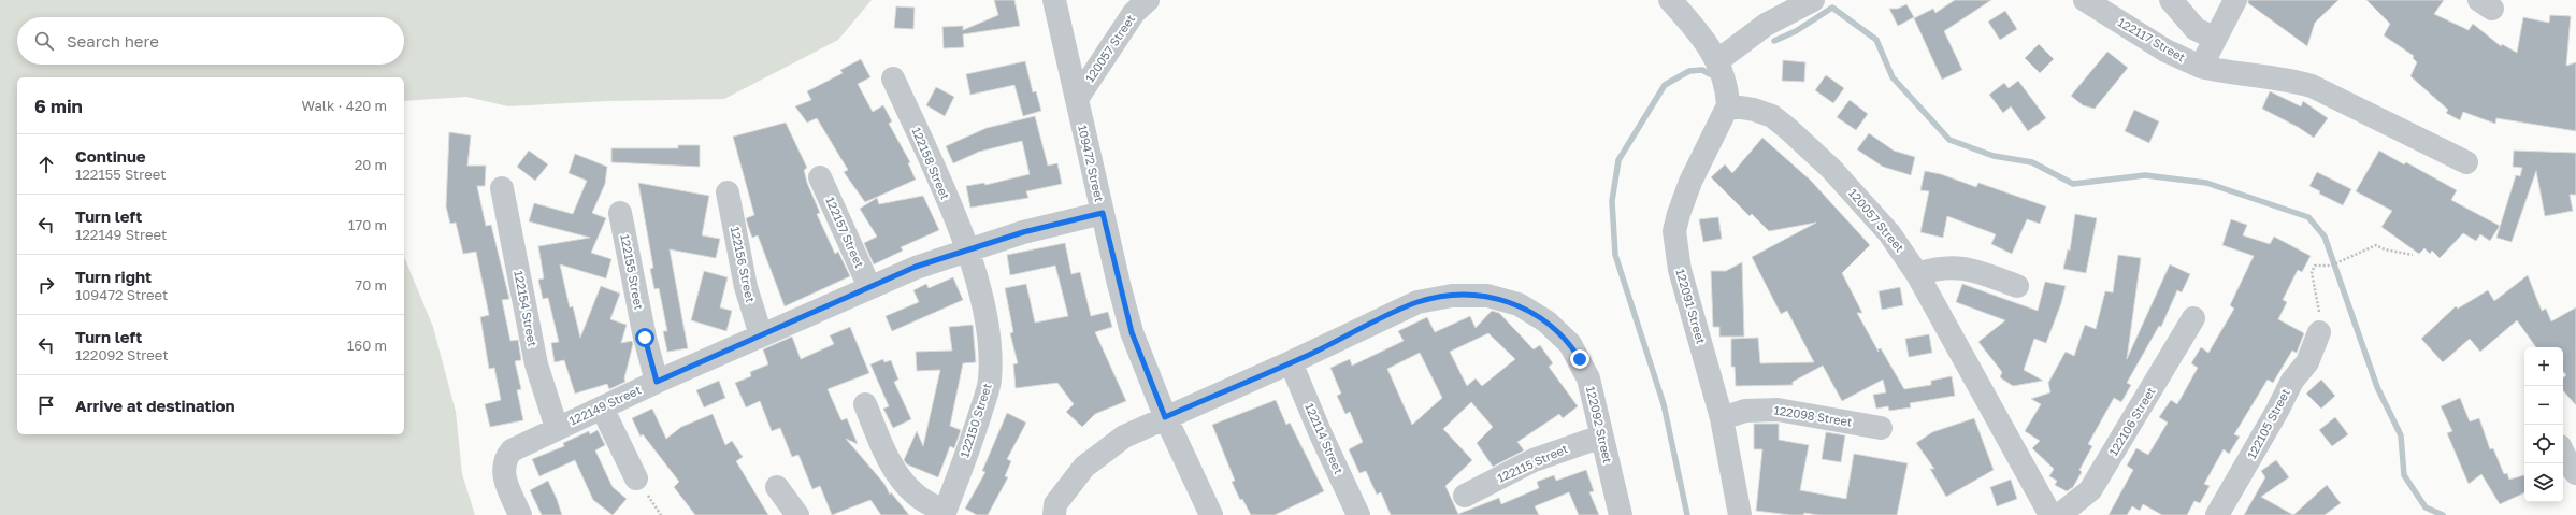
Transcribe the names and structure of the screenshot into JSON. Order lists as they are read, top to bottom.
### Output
{
  "streets": {
    "street": [
      "122117 Street",
      "120057 Street",
      "122158 Street",
      "109472 Street",
      "122157 Street",
      "122156 Street",
      "122155 Street",
      "122091 Street",
      "122154 Street",
      "122149 Street",
      "122098 Street",
      "122150 Street",
      "122106 Street",
      "122105 Street",
      "122092 Street",
      "122114 Street",
      "122115 Street"
    ]
  },
  "crossings": [
    ["120057 Street", "109472 Street"],
    ["120057 Street", "122091 Street"],
    ["122158 Street", "122149 Street"],
    ["122158 Street", "122150 Street"],
    ["109472 Street", "122149 Street"],
    ["109472 Street", "122092 Street"],
    ["122157 Street", "122149 Street"],
    ["122156 Street", "122149 Street"],
    ["122155 Street", "122149 Street"],
    ["122091 Street", "122098 Street"],
    ["122154 Street", "122149 Street"],
    ["122149 Street", "122150 Street"],
    ["122092 Street", "122114 Street"],
    ["122092 Street", "122115 Street"]
  ],
  "page": {
    "search": "Search here",
    "heading": ["6 min", "Walk · 420 m"],
    "list": [
      ["Continue", "122155 Street", "20 m"],
      ["Turn left", "122149 Street", "170 m"],
      ["Turn right", "109472 Street", "70 m"],
      ["Turn left", "122092 Street", "160 m"],
      "Arrive at destination"
    ],
    "map_buttons": ["+", "−"]
  }
}
